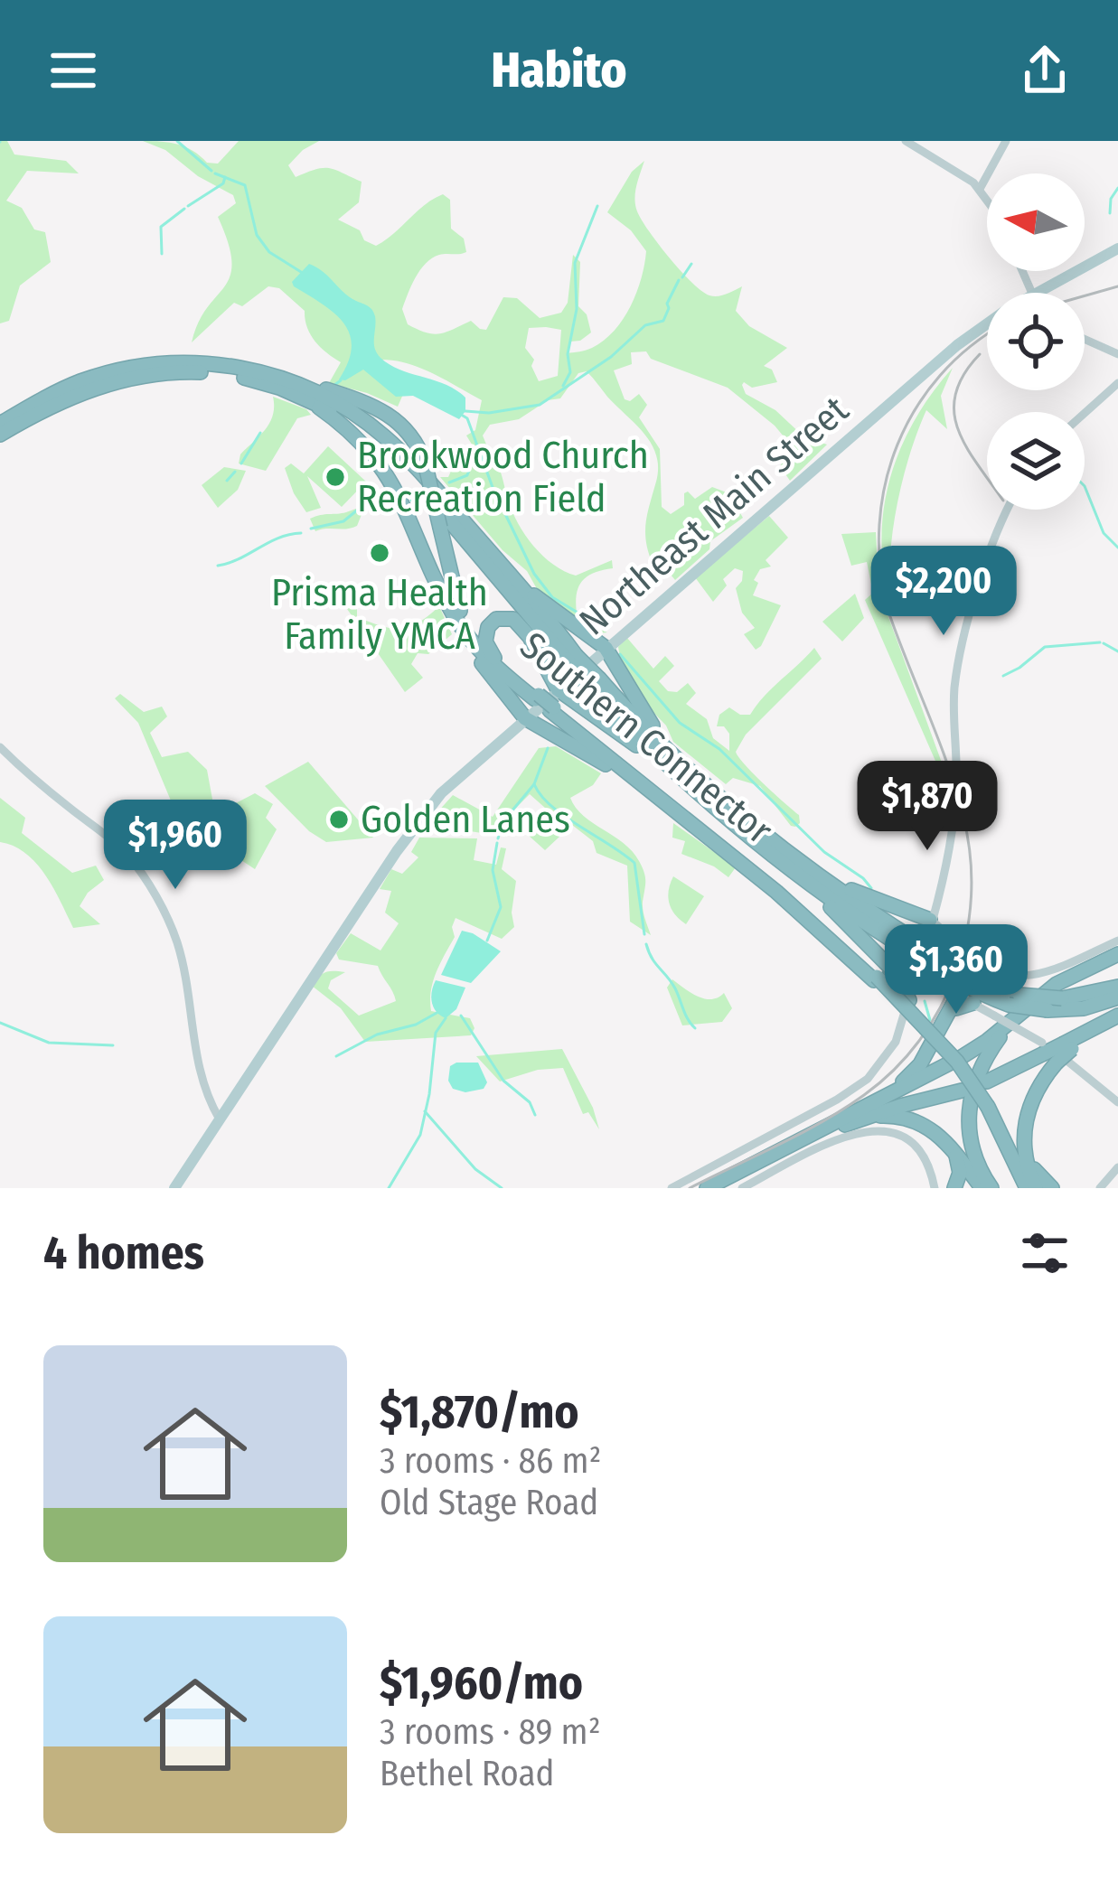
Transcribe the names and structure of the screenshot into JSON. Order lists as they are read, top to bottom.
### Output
{
  "streets": {
    "highway": ["Southern Connector"],
    "main road": ["Northeast Main Street"]
  },
  "places": ["Brookwood Church Recreation Field", "Prisma Health Family YMCA", "Golden Lanes"],
  "north": "left",
  "page": {
    "header": "Habito",
    "price": [
      "$2,200",
      "$1,870",
      "$1,960",
      "$1,360"
    ],
    "heading": "4 homes",
    "list": [
      {
        "name": "$1,870/mo",
        "note": "3 rooms · 86 m² · Old Stage Road"
      },
      {
        "name": "$1,960/mo",
        "note": "3 rooms · 89 m² · Bethel Road"
      }
    ]
  }
}
